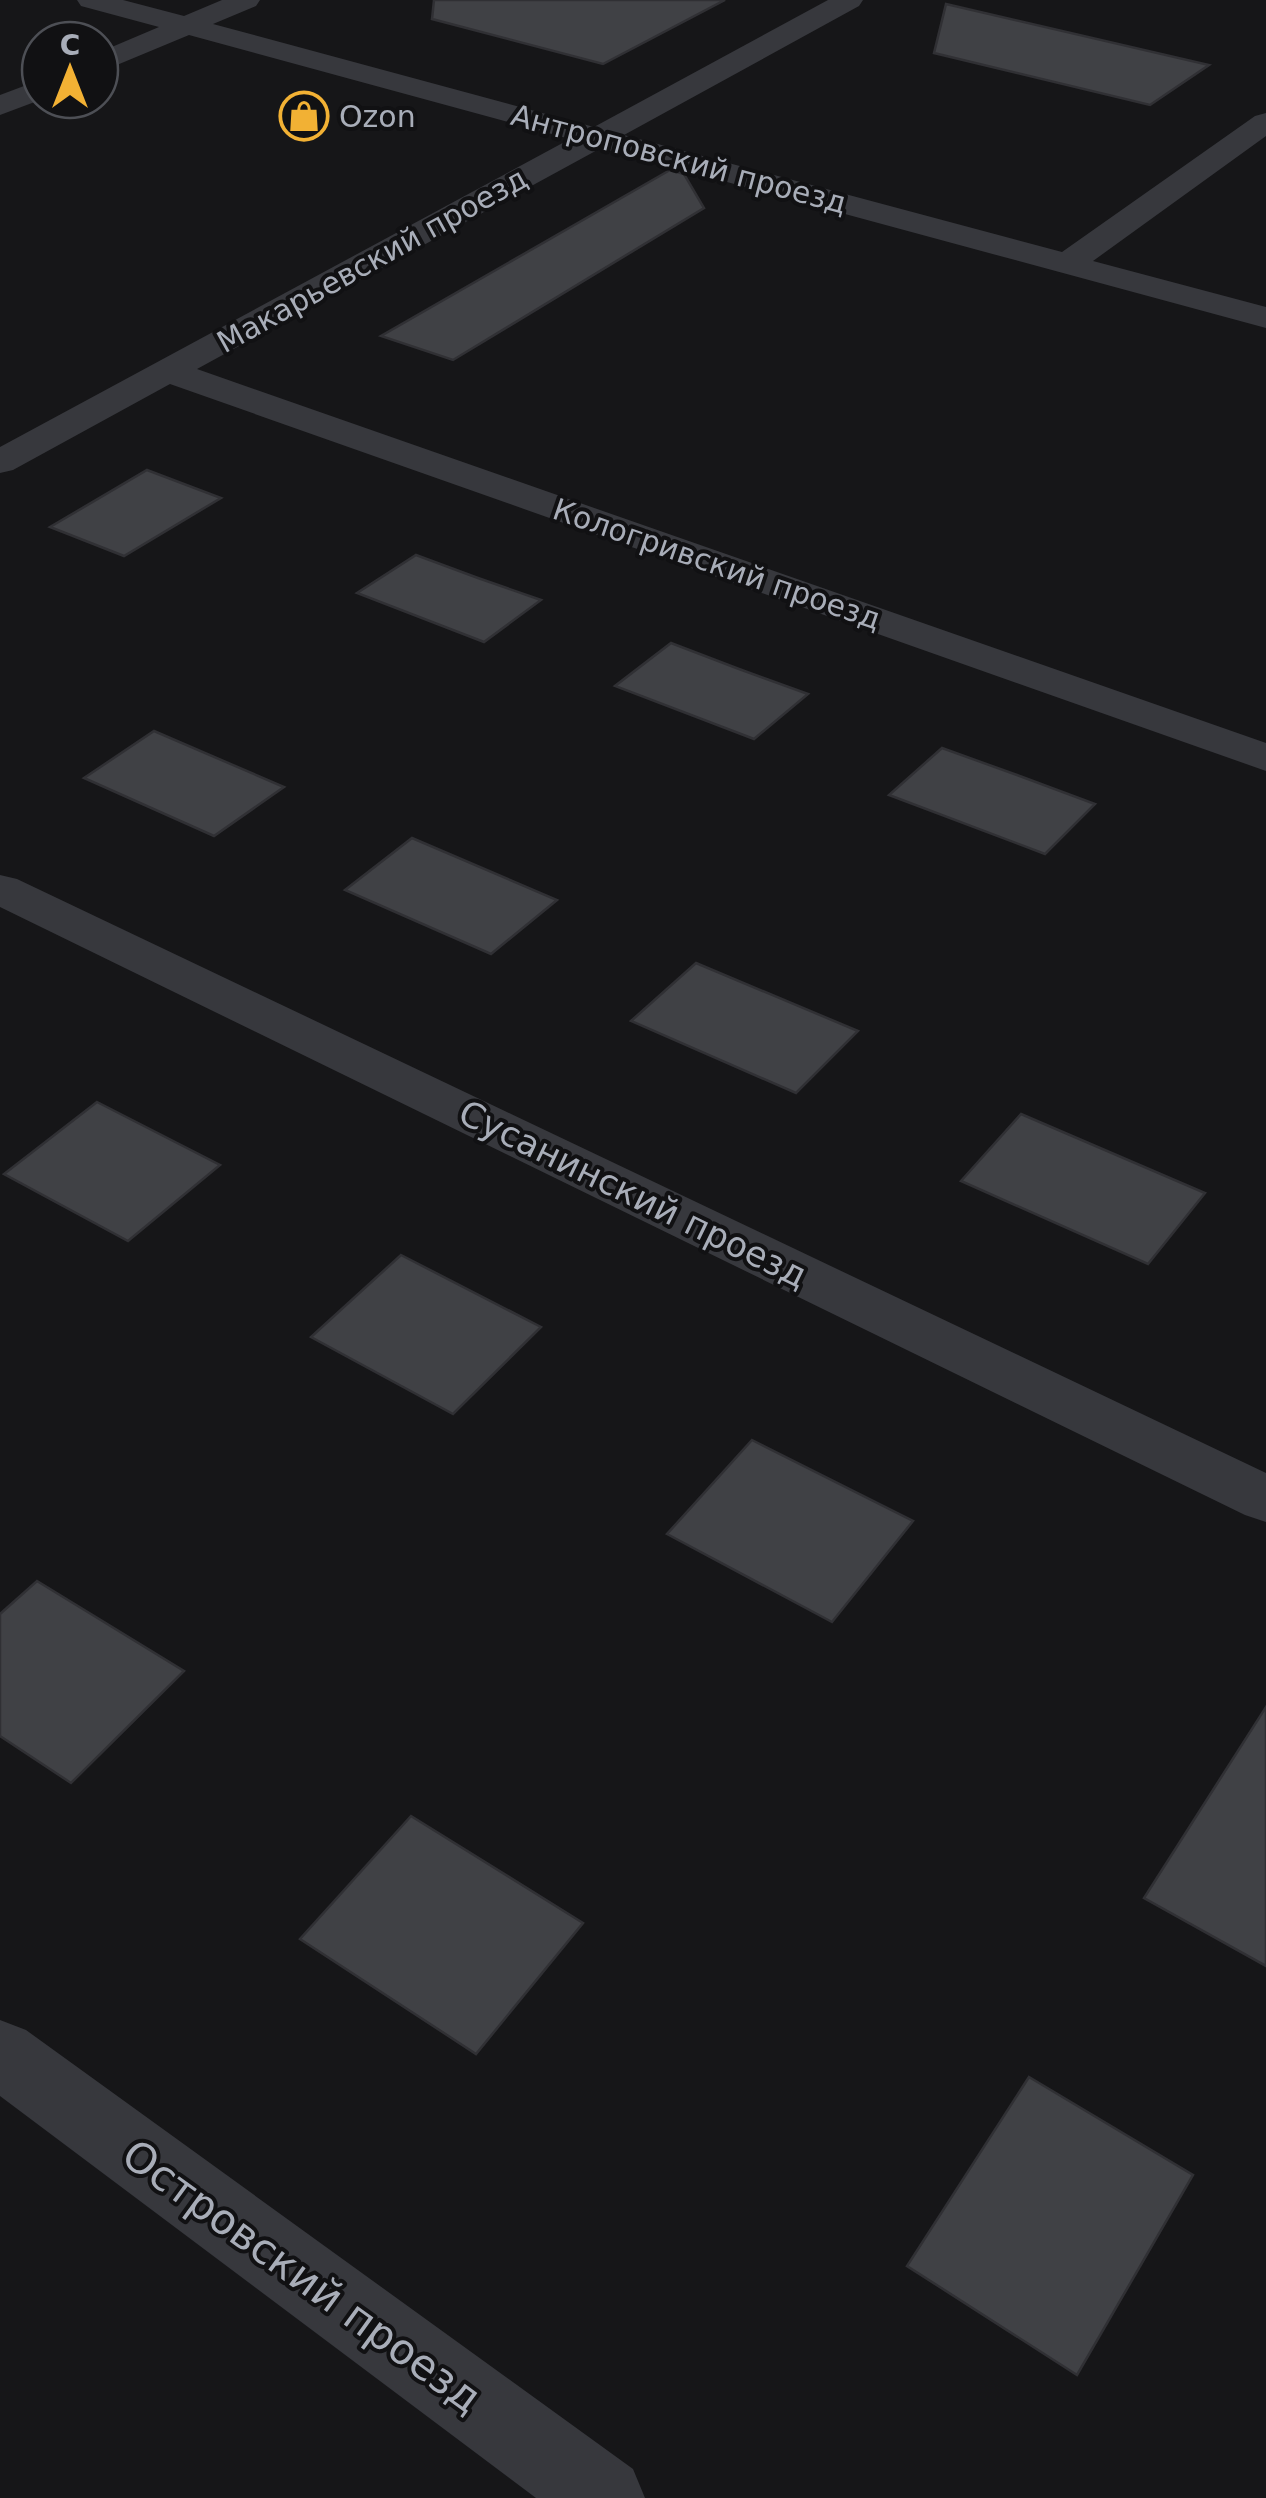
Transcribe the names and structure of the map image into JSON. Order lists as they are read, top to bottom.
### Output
{
  "streets": {
    "street": [
      "Антроповский проезд",
      "Макарьевский проезд",
      "Кологривский проезд",
      "Сусанинский проезд",
      "Островский проезд"
    ]
  },
  "crossings": [
    ["Антроповский проезд", "Макарьевский проезд"],
    ["Макарьевский проезд", "Кологривский проезд"]
  ],
  "places": {
    "shop": ["Ozon"]
  },
  "north": "top"
}
